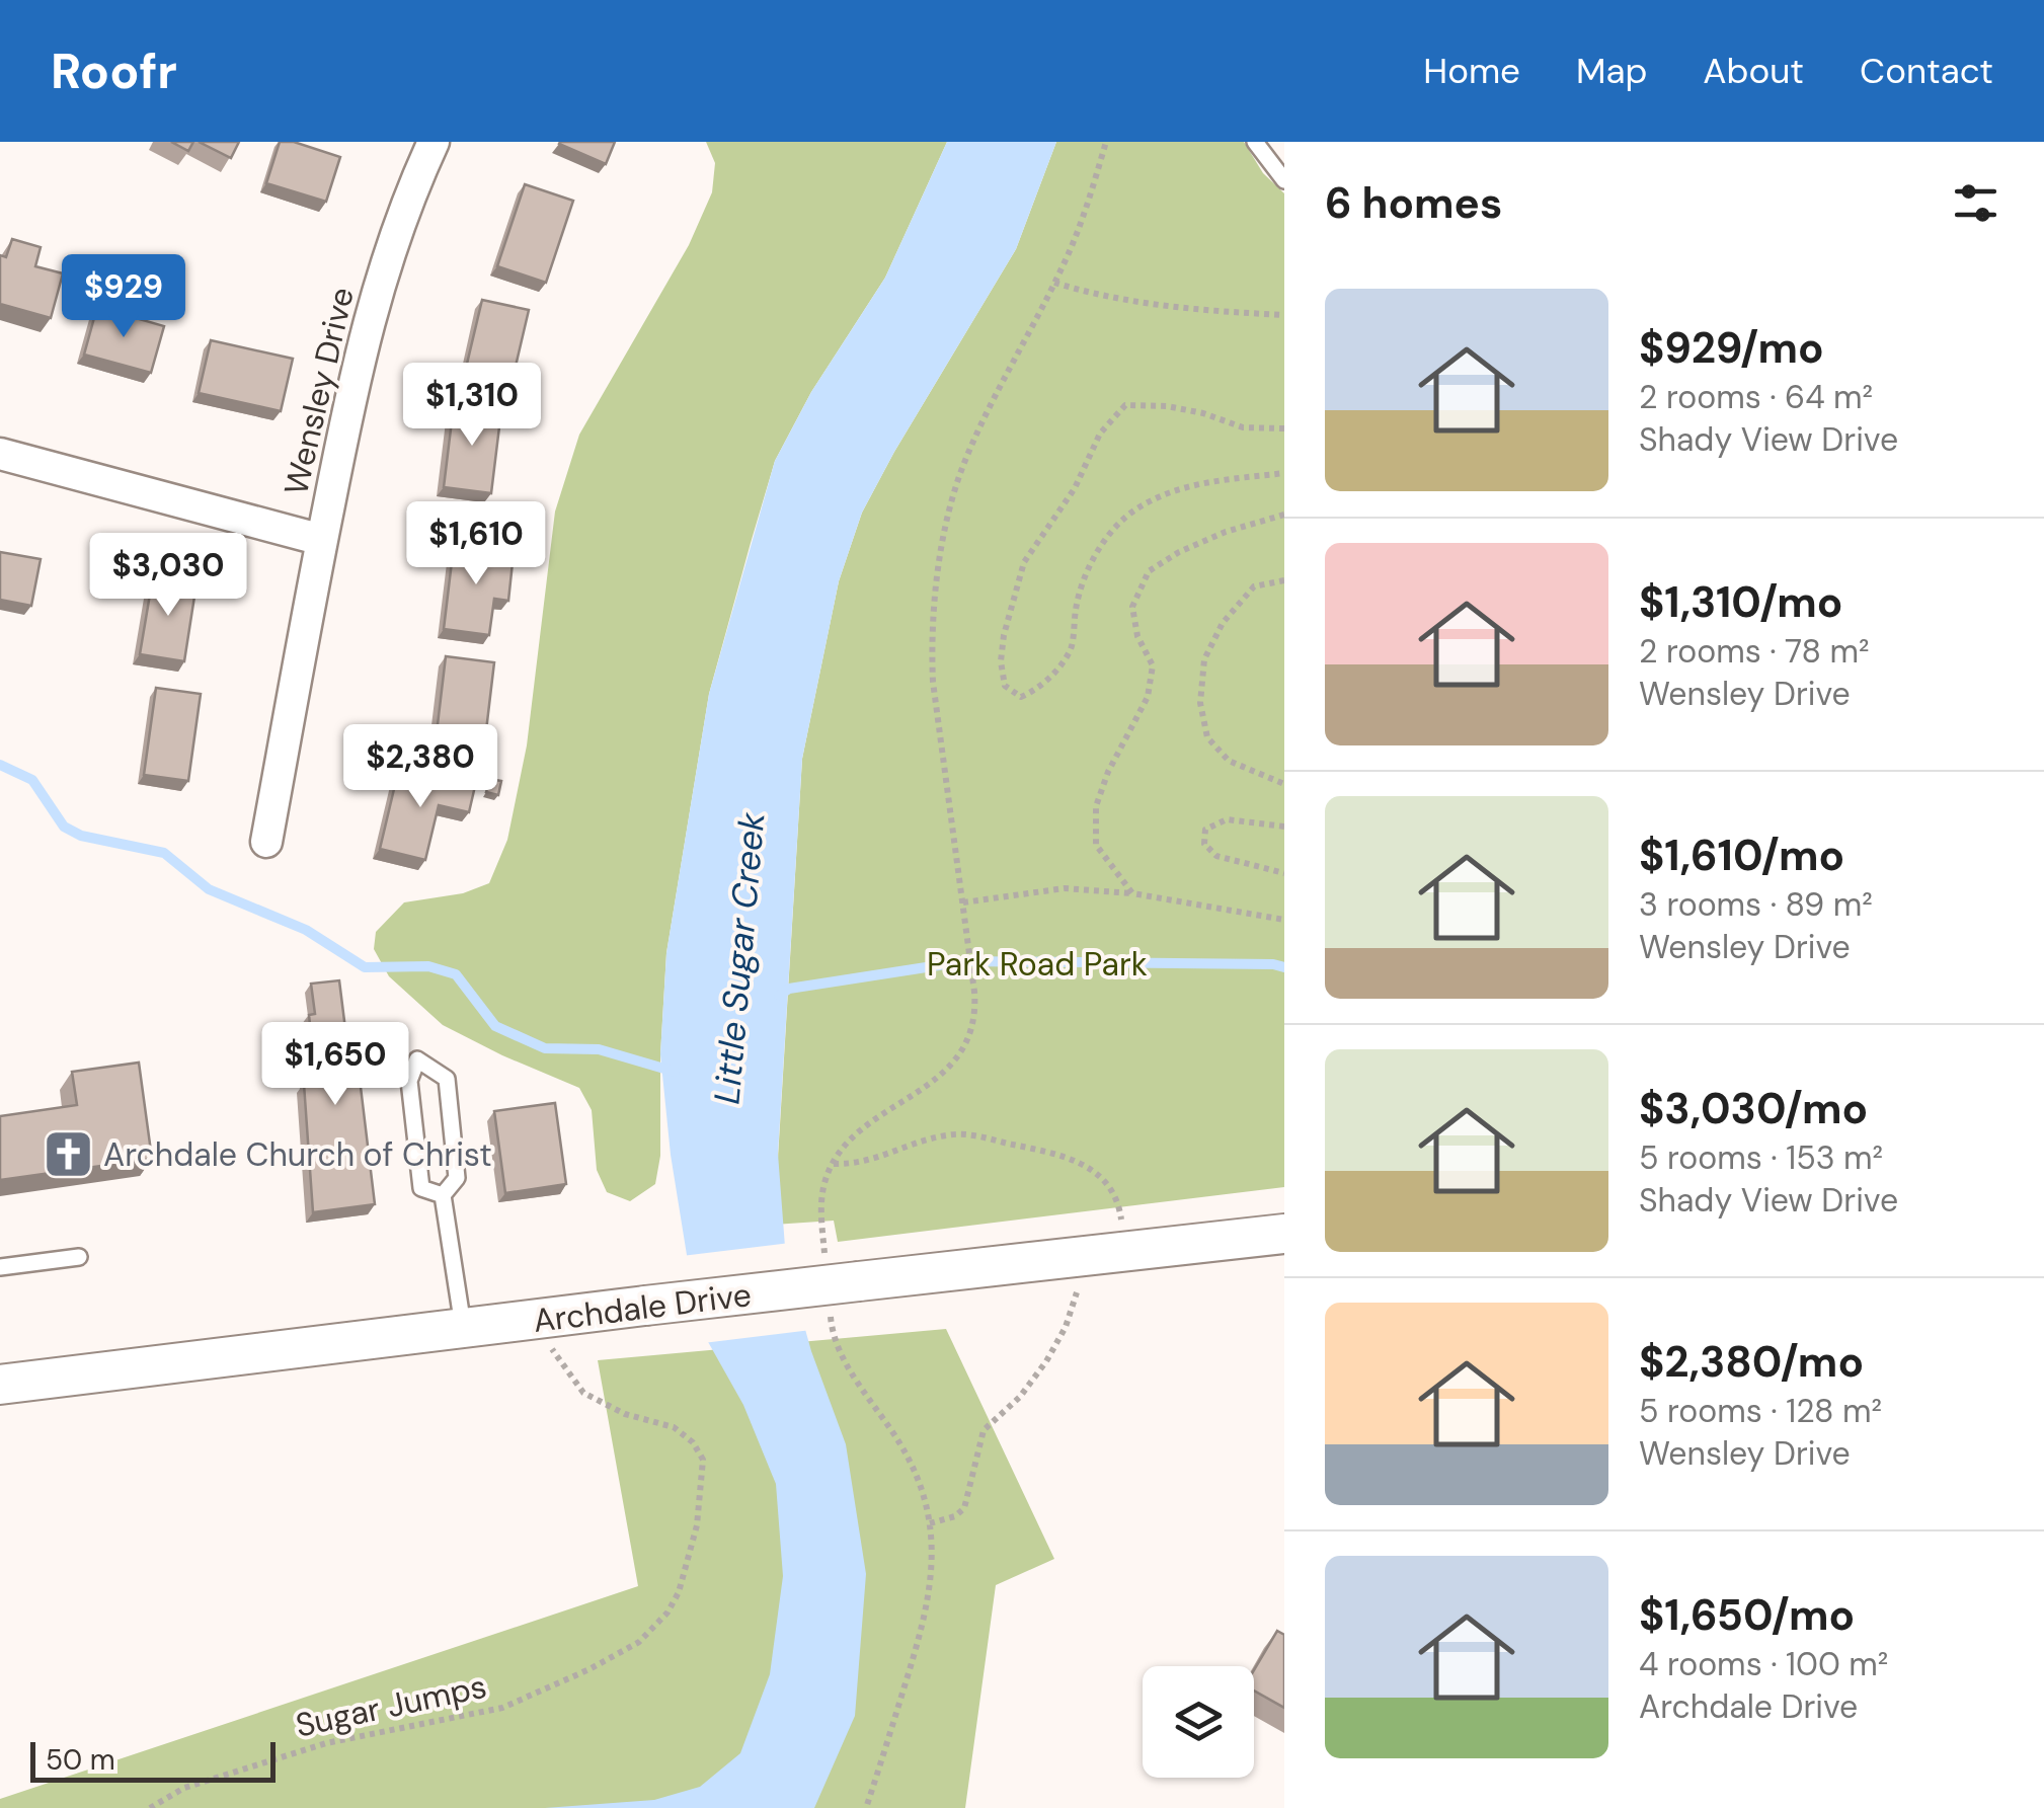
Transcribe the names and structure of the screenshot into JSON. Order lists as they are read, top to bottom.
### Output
{
  "streets": {
    "street": ["Wensley Drive", "Archdale Drive"],
    "path": ["Sugar Jumps"]
  },
  "crossings": [
    ["Archdale Drive", "Sugar Jumps"]
  ],
  "water": ["Little Sugar Creek"],
  "parks": ["Park Road Park"],
  "places": {
    "church": ["Archdale Church of Christ"]
  },
  "scale_bar": "50 m",
  "page": {
    "header": "Roofr",
    "nav": [
      "Home",
      "Map",
      "About",
      "Contact"
    ],
    "heading": "6 homes",
    "price": [
      "$929",
      "$1,310",
      "$1,610",
      "$3,030",
      "$2,380",
      "$1,650"
    ],
    "list": [
      {
        "name": "$929/mo",
        "note": "2 rooms · 64 m² · Shady View Drive"
      },
      {
        "name": "$1,310/mo",
        "note": "2 rooms · 78 m² · Wensley Drive"
      },
      {
        "name": "$1,610/mo",
        "note": "3 rooms · 89 m² · Wensley Drive"
      },
      {
        "name": "$3,030/mo",
        "note": "5 rooms · 153 m² · Shady View Drive"
      },
      {
        "name": "$2,380/mo",
        "note": "5 rooms · 128 m² · Wensley Drive"
      },
      {
        "name": "$1,650/mo",
        "note": "4 rooms · 100 m² · Archdale Drive"
      }
    ],
    "scale": "50 m"
  }
}
